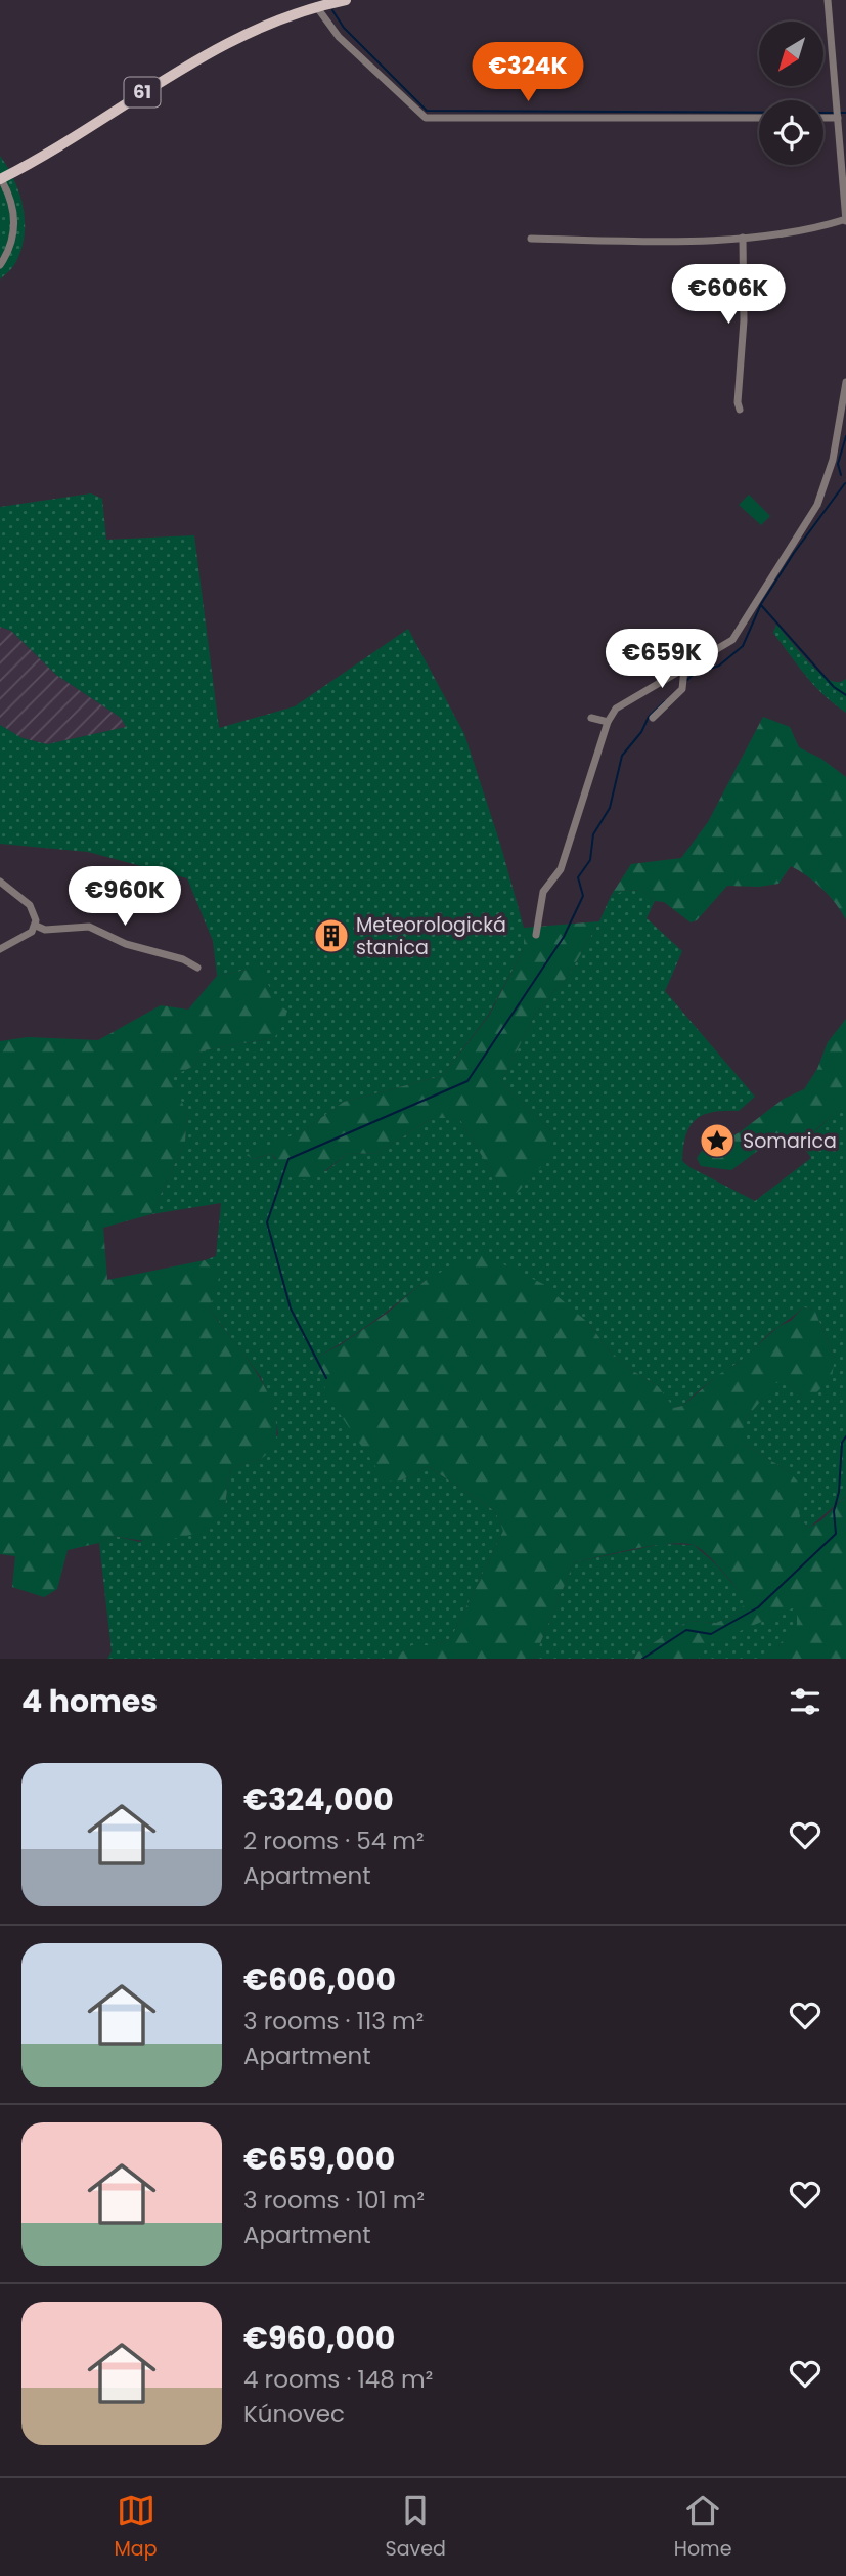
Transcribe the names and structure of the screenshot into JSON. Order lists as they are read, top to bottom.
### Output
{
  "streets": {
    "main road": ["61"]
  },
  "places": {
    "building": ["Meteorologická stanica"],
    "place": ["Somarica"]
  },
  "north": "bottom left",
  "page": {
    "price": [
      "€324K",
      "€606K",
      "€659K",
      "€960K"
    ],
    "heading": "4 homes",
    "list": [
      {
        "name": "€324,000",
        "note": "2 rooms · 54 m² · Apartment"
      },
      {
        "name": "€606,000",
        "note": "3 rooms · 113 m² · Apartment"
      },
      {
        "name": "€659,000",
        "note": "3 rooms · 101 m² · Apartment"
      },
      {
        "name": "€960,000",
        "note": "4 rooms · 148 m² · Kúnovec"
      }
    ],
    "tabs": ["Map", "Saved", "Home"]
  }
}
